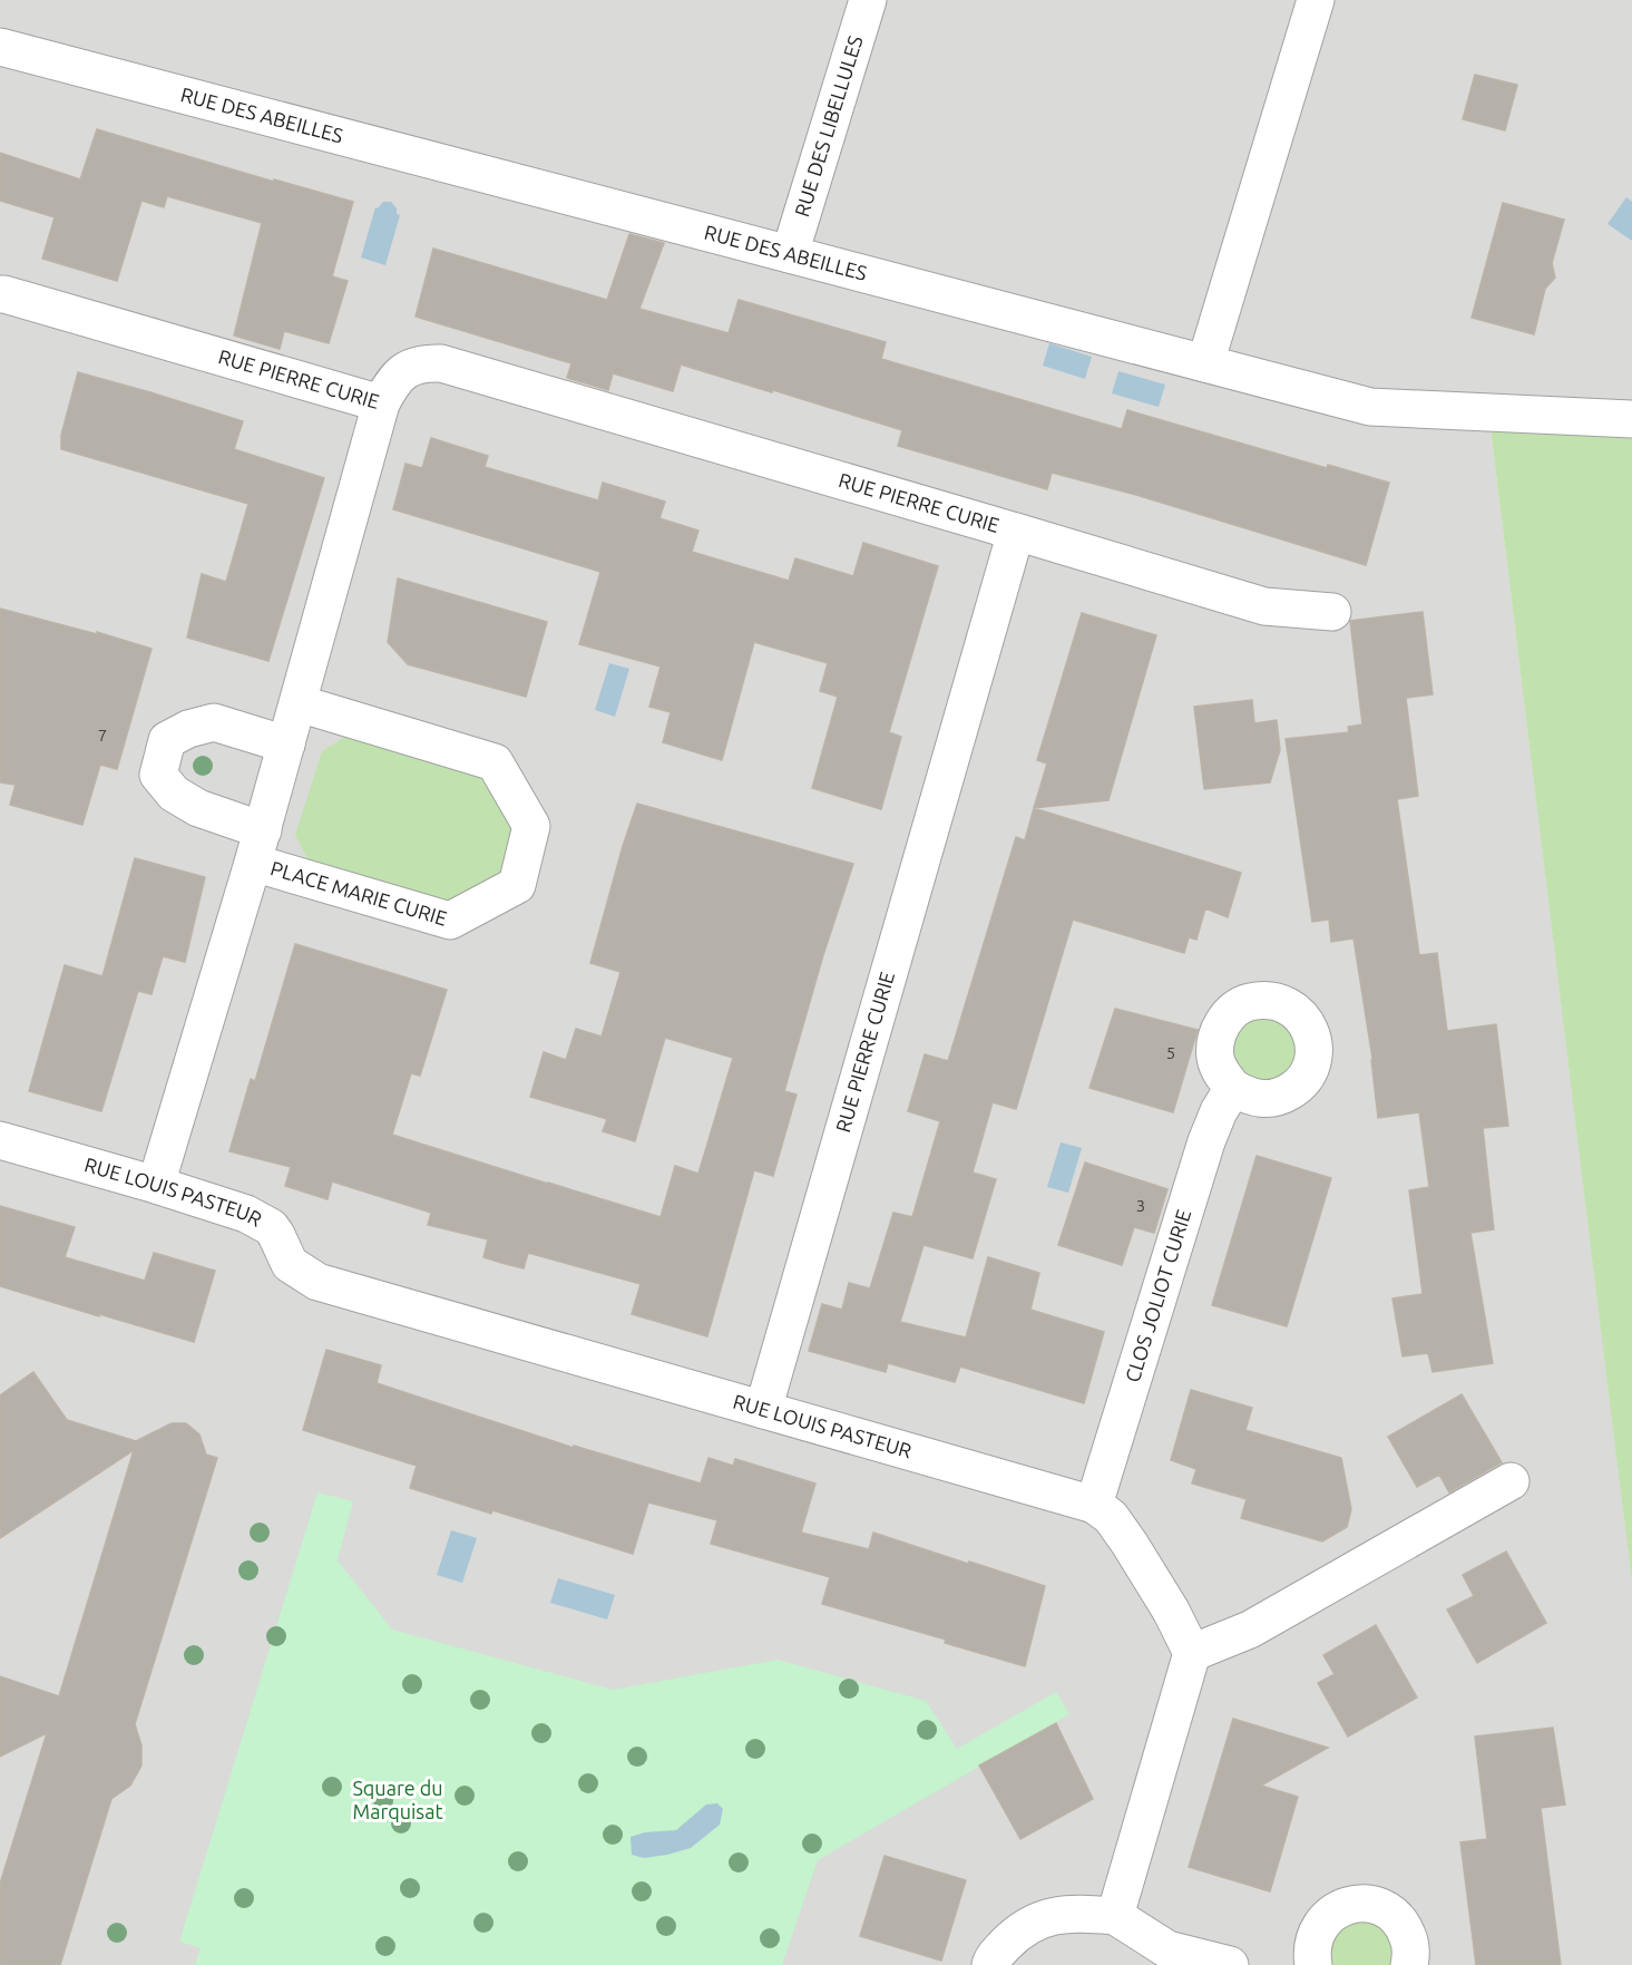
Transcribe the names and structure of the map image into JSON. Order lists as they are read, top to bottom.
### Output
{
  "streets": {
    "street": [
      "RUE DES ABEILLES",
      "RUE DES LIBELLULES",
      "RUE PIERRE CURIE",
      "PLACE MARIE CURIE",
      "RUE LOUIS PASTEUR",
      "CLOS JOLIOT CURIE"
    ]
  },
  "crossings": [
    ["RUE DES ABEILLES", "RUE DES LIBELLULES"],
    ["RUE PIERRE CURIE", "RUE LOUIS PASTEUR"],
    ["RUE LOUIS PASTEUR", "CLOS JOLIOT CURIE"]
  ],
  "parks": ["Square du Marquisat"],
  "house_numbers": ["7", "5", "3"]
}
